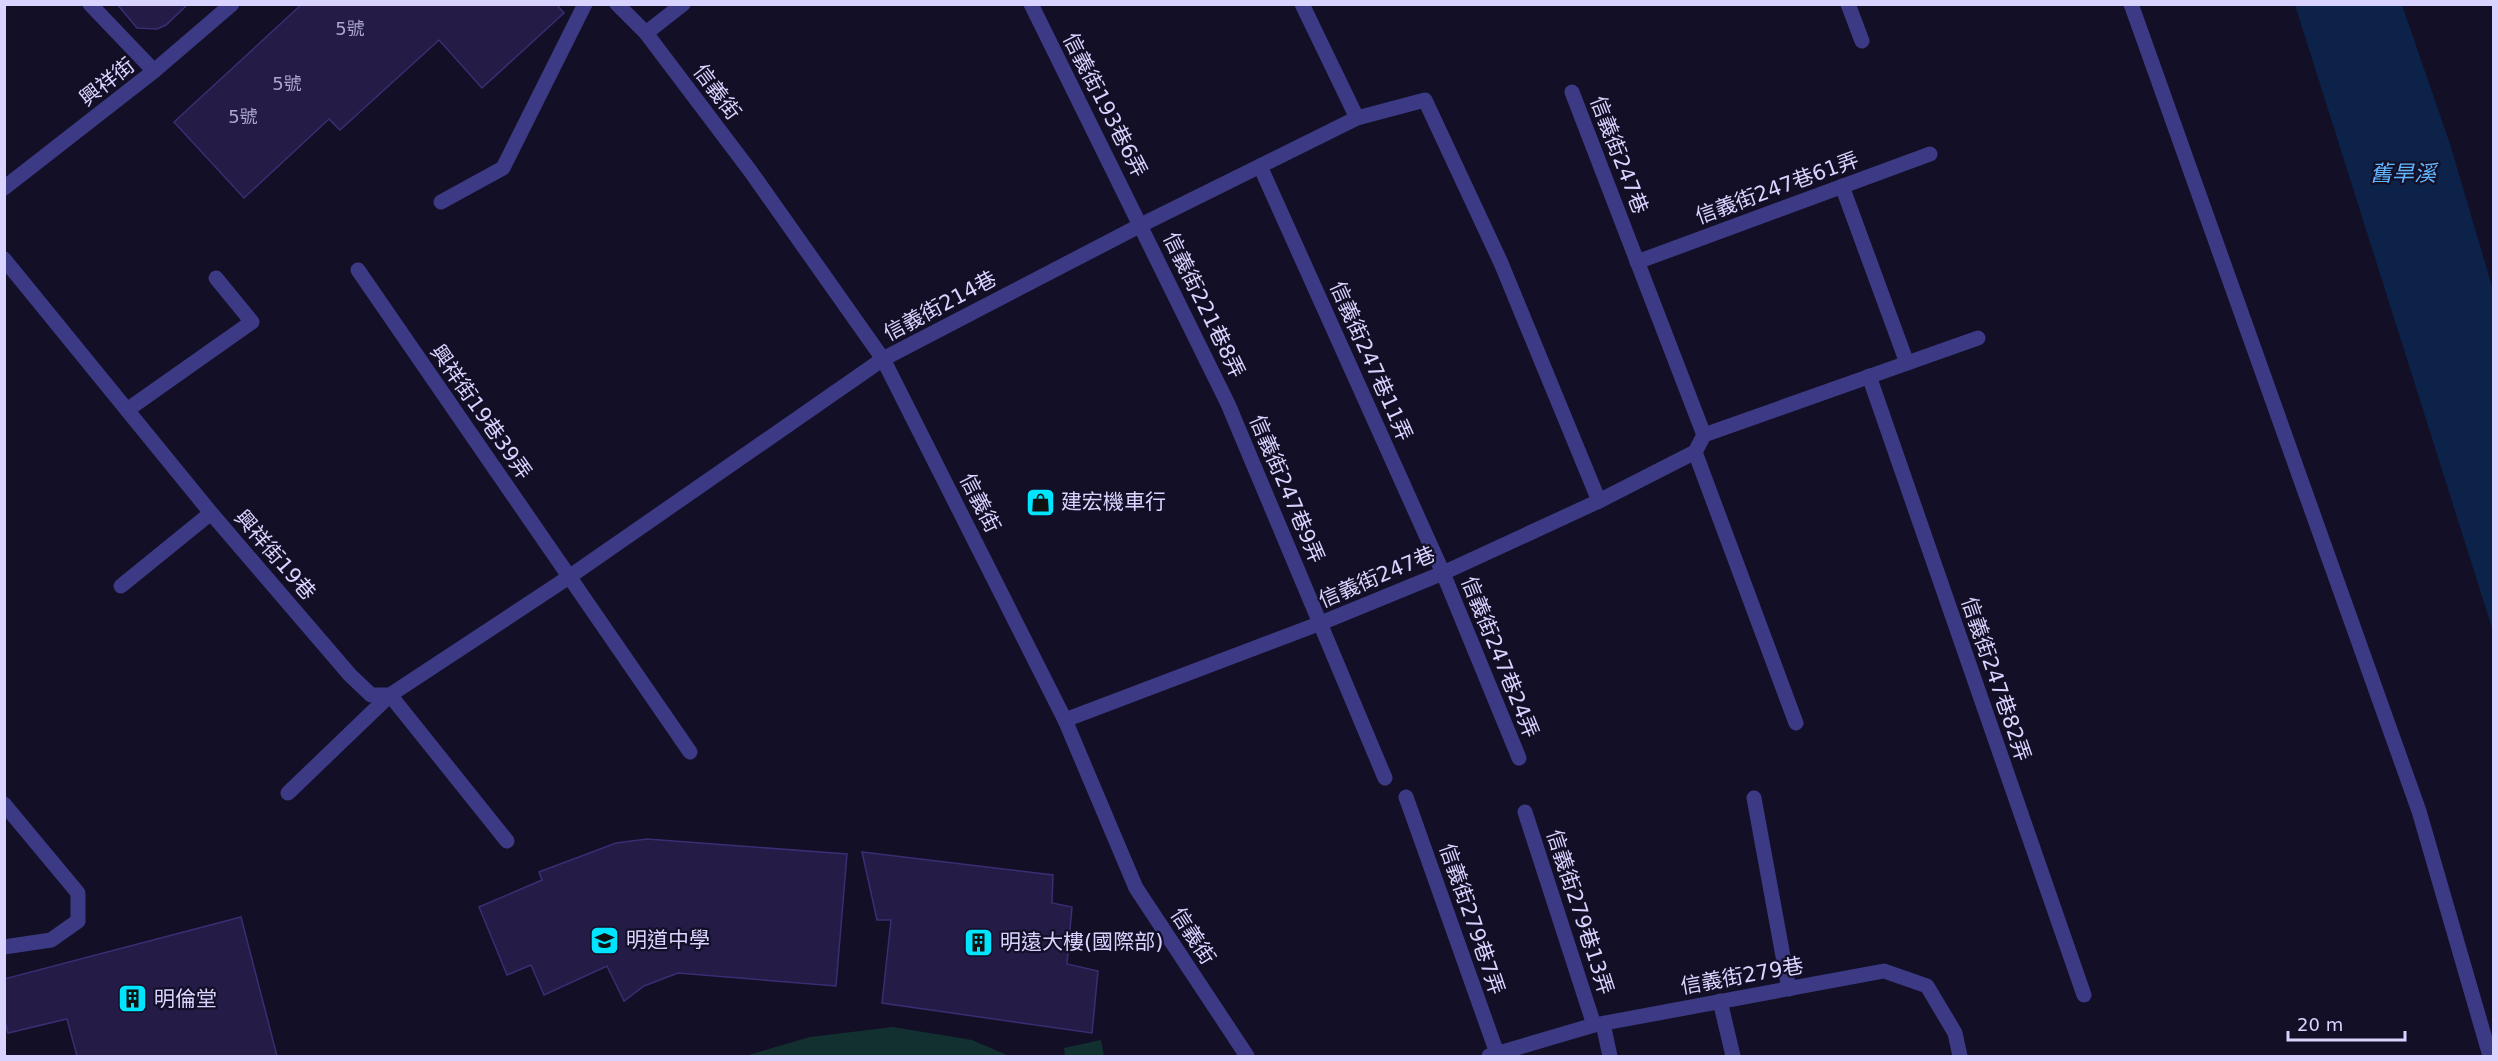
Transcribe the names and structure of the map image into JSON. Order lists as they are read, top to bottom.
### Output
{
  "streets": {
    "street": [
      "興祥街",
      "信義街",
      "信義街193巷6弄",
      "信義街247巷",
      "信義街247巷61弄",
      "信義街221巷8弄",
      "信義街214巷",
      "信義街247巷11弄",
      "興祥街19巷39弄",
      "信義街247巷9弄",
      "興祥街19巷",
      "信義街247巷24弄",
      "信義街247巷82弄",
      "信義街279巷13弄",
      "信義街279巷7弄",
      "信義街279巷"
    ]
  },
  "crossings": [
    ["信義街", "信義街247巷"],
    ["信義街", "信義街214巷"],
    ["信義街193巷6弄", "信義街221巷8弄"],
    ["信義街193巷6弄", "信義街214巷"],
    ["信義街247巷", "信義街247巷61弄"],
    ["信義街247巷", "信義街214巷"],
    ["信義街247巷", "信義街247巷11弄"],
    ["信義街247巷", "信義街247巷9弄"],
    ["信義街247巷", "信義街247巷24弄"],
    ["信義街221巷8弄", "信義街214巷"],
    ["信義街221巷8弄", "信義街247巷9弄"],
    ["信義街214巷", "信義街247巷11弄"],
    ["信義街214巷", "興祥街19巷39弄"],
    ["信義街247巷11弄", "信義街247巷24弄"],
    ["信義街279巷13弄", "信義街279巷"],
    ["信義街279巷7弄", "信義街279巷"]
  ],
  "water": ["舊旱溪"],
  "places": {
    "shop": ["建宏機車行"],
    "school or university": ["明道中學"],
    "building": ["明遠大樓(國際部)", "明倫堂"]
  },
  "house_numbers": ["5號", "5號", "5號"],
  "scale_bar": "20 m"
}
